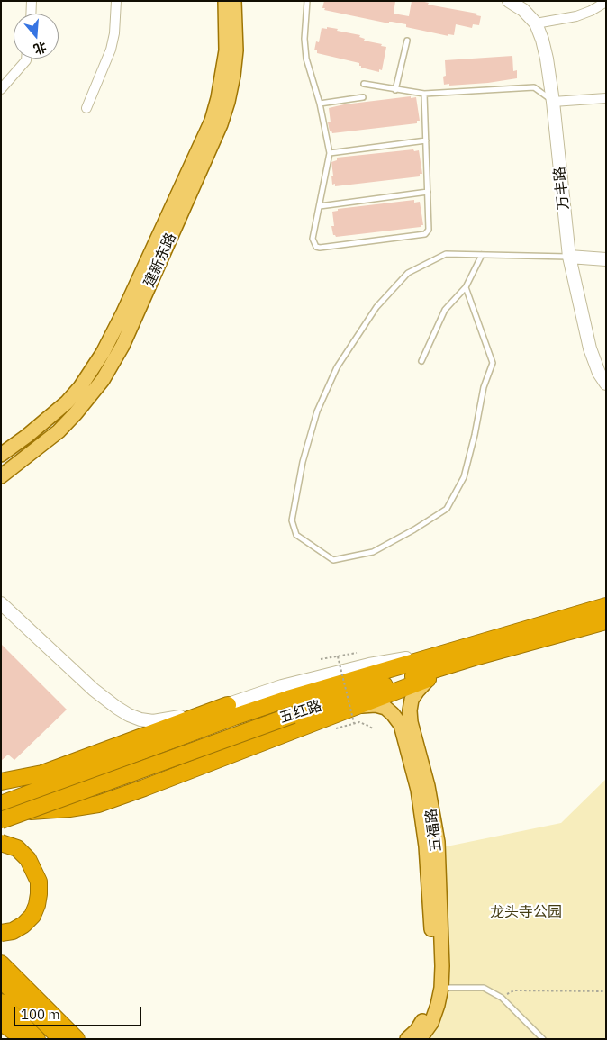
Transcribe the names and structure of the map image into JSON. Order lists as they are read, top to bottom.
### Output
{
  "streets": {
    "highway": ["五红路"],
    "main road": ["万丰路", "建新东路", "五福路"]
  },
  "crossings": [
    ["五红路", "五福路"]
  ],
  "parks": ["龙头寺公园"],
  "scale_bar": "100 m",
  "north": "bottom"
}
